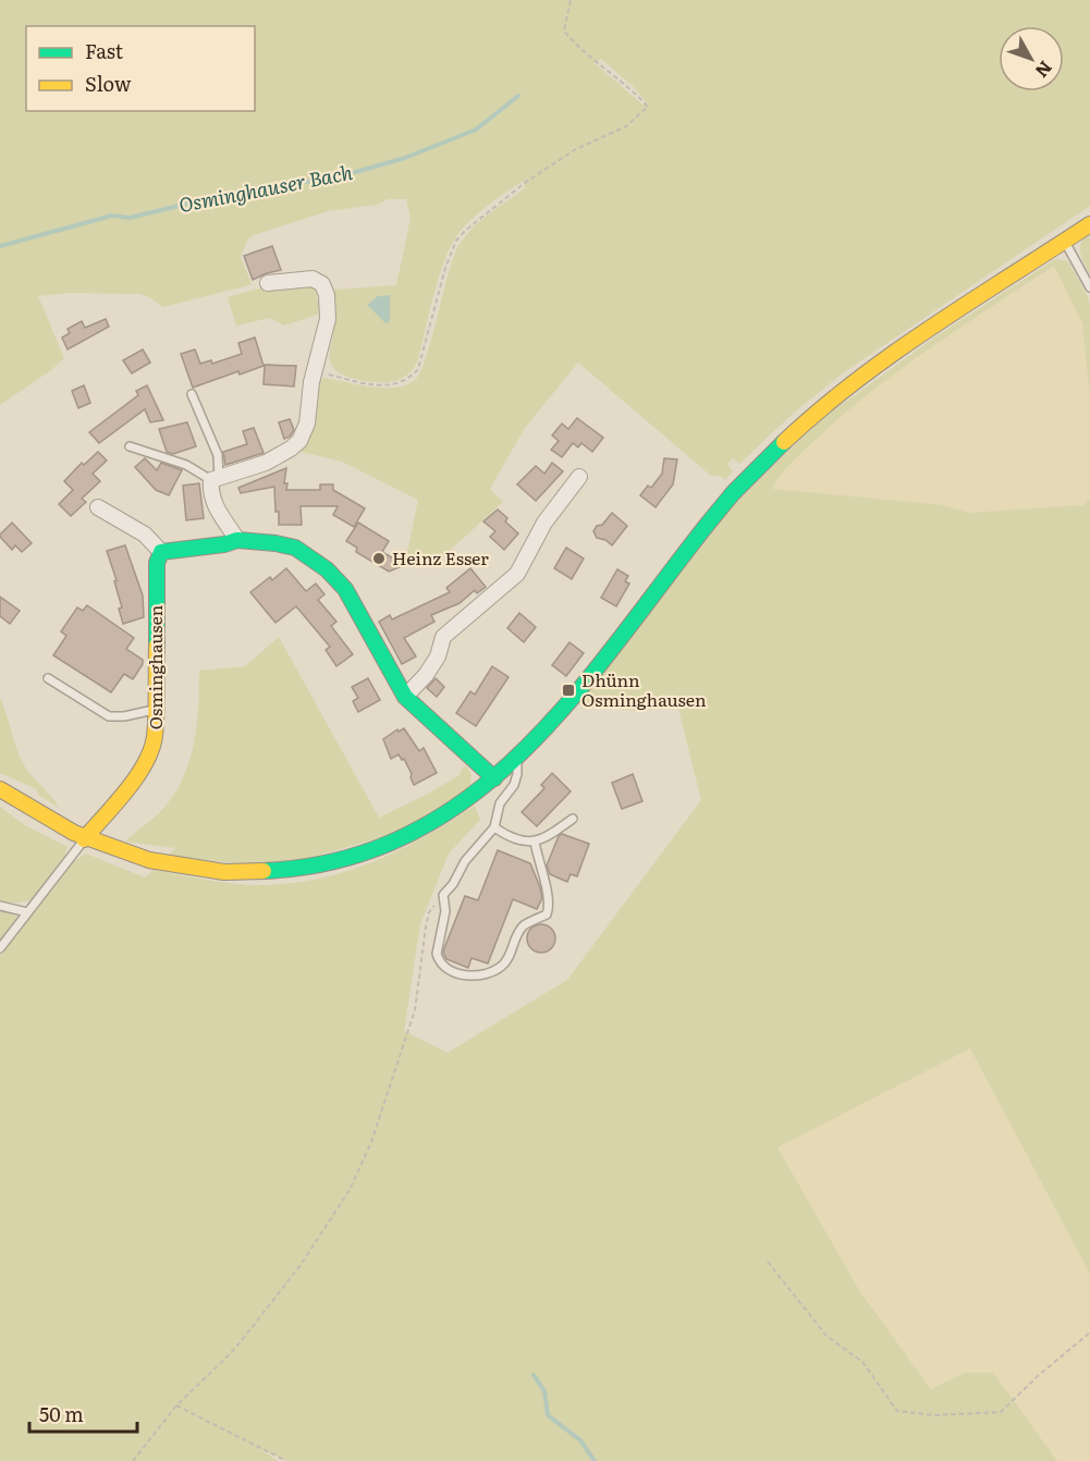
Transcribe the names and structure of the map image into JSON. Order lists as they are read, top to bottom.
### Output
{
  "streets": {
    "main road": ["Osminghausen"]
  },
  "water": ["Osminghauser Bach"],
  "places": {
    "other": ["Heinz Esser"],
    "transit": ["Dhünn Osminghausen"]
  },
  "legend": ["Fast", "Slow"],
  "scale_bar": "50 m",
  "north": "bottom right"
}
